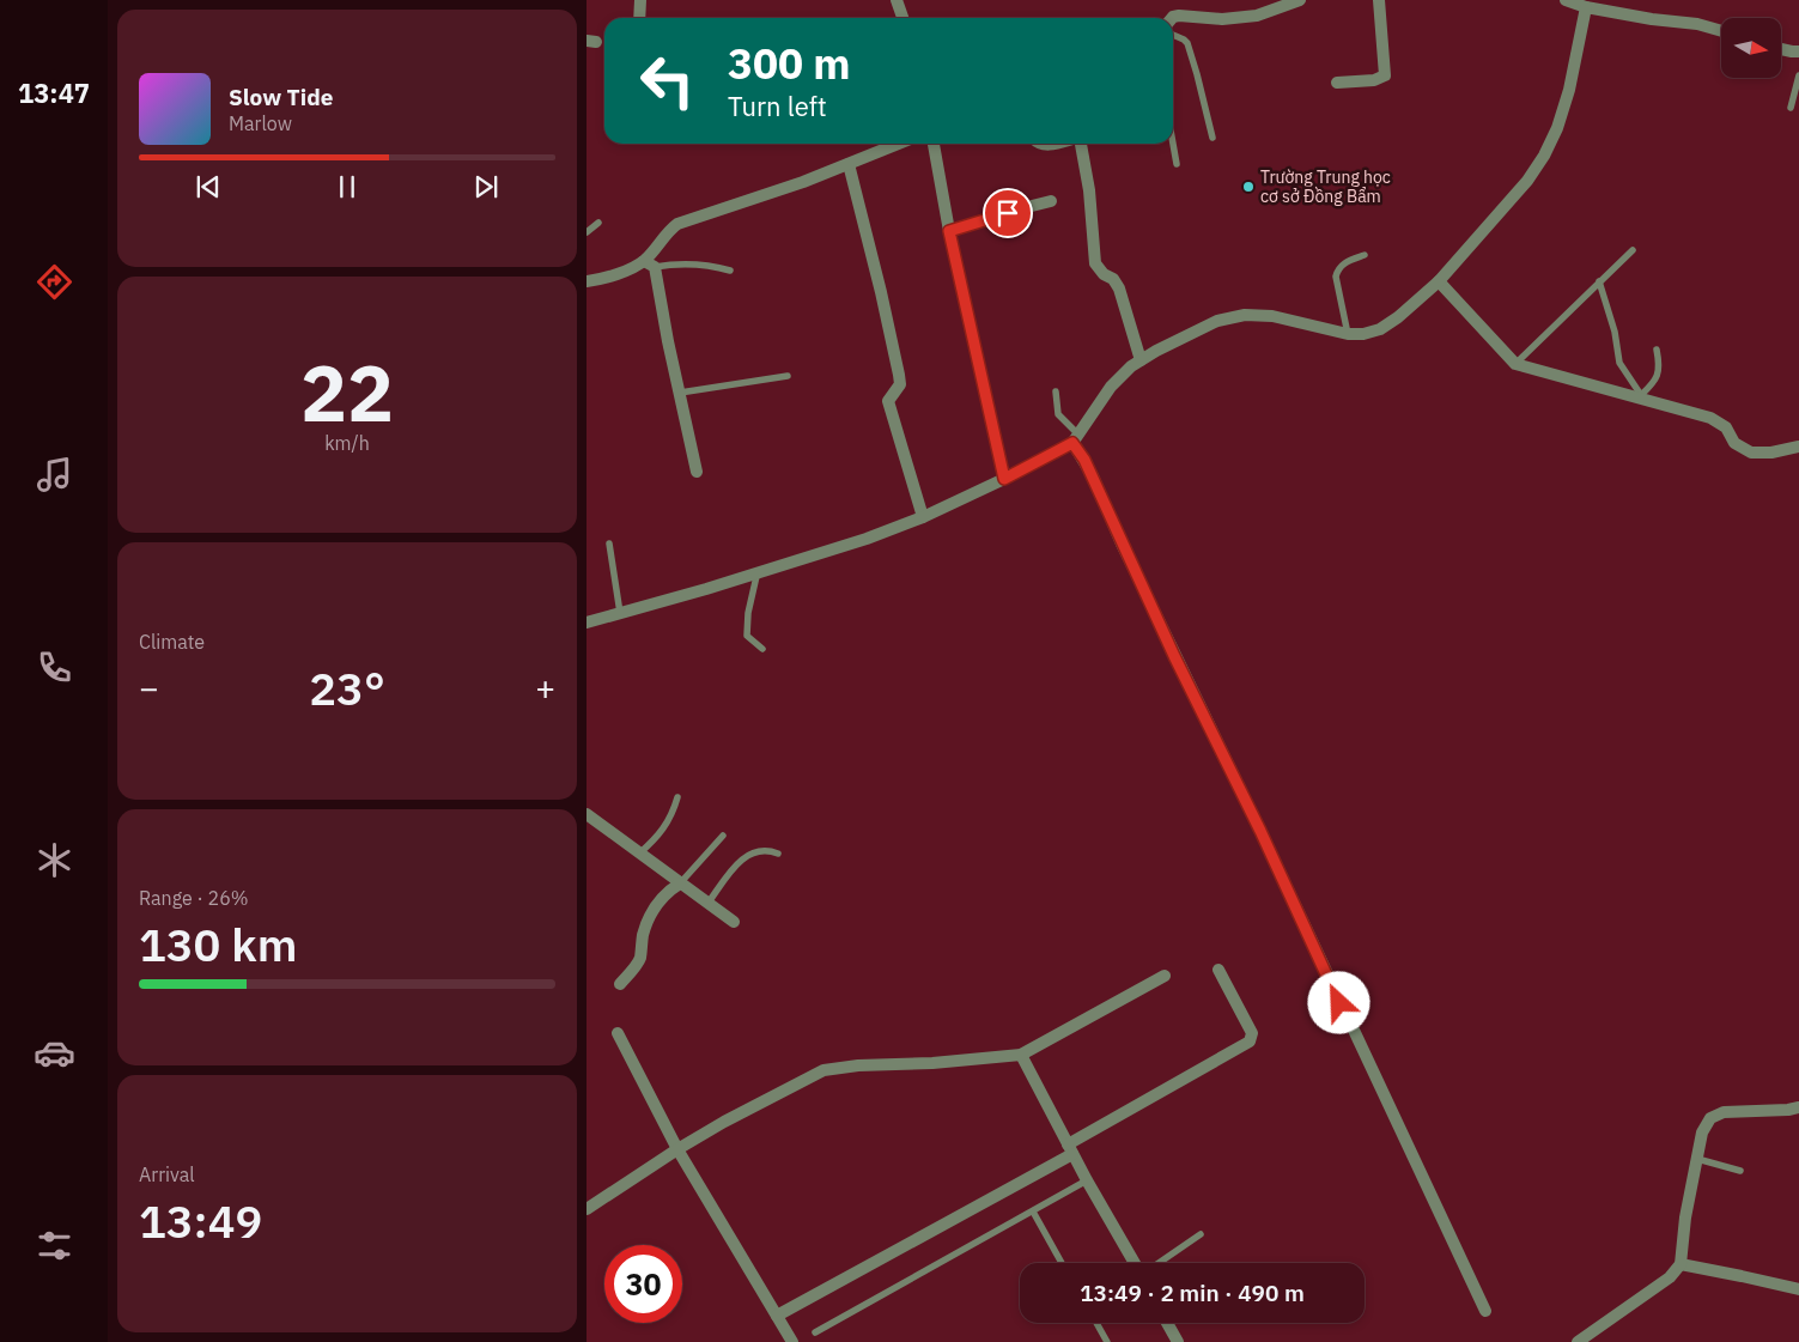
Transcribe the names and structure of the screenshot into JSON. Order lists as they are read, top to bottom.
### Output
{
  "places": ["Trường Trung học cơ sở Đồng Bẩm"],
  "north": "right",
  "page": {
    "tabs": "13:47",
    "turn": ["300 m", "Turn left"],
    "song": ["Slow Tide", "Marlow"],
    "tile": [
      ["22", "km/h"],
      "Climate",
      ["Range · 26%", "130 km"],
      ["Arrival", "13:49"]
    ],
    "heat": ["−", "23°", "+"],
    "limit": "30",
    "trip": "13:49 · 2 min · 490 m"
  }
}
